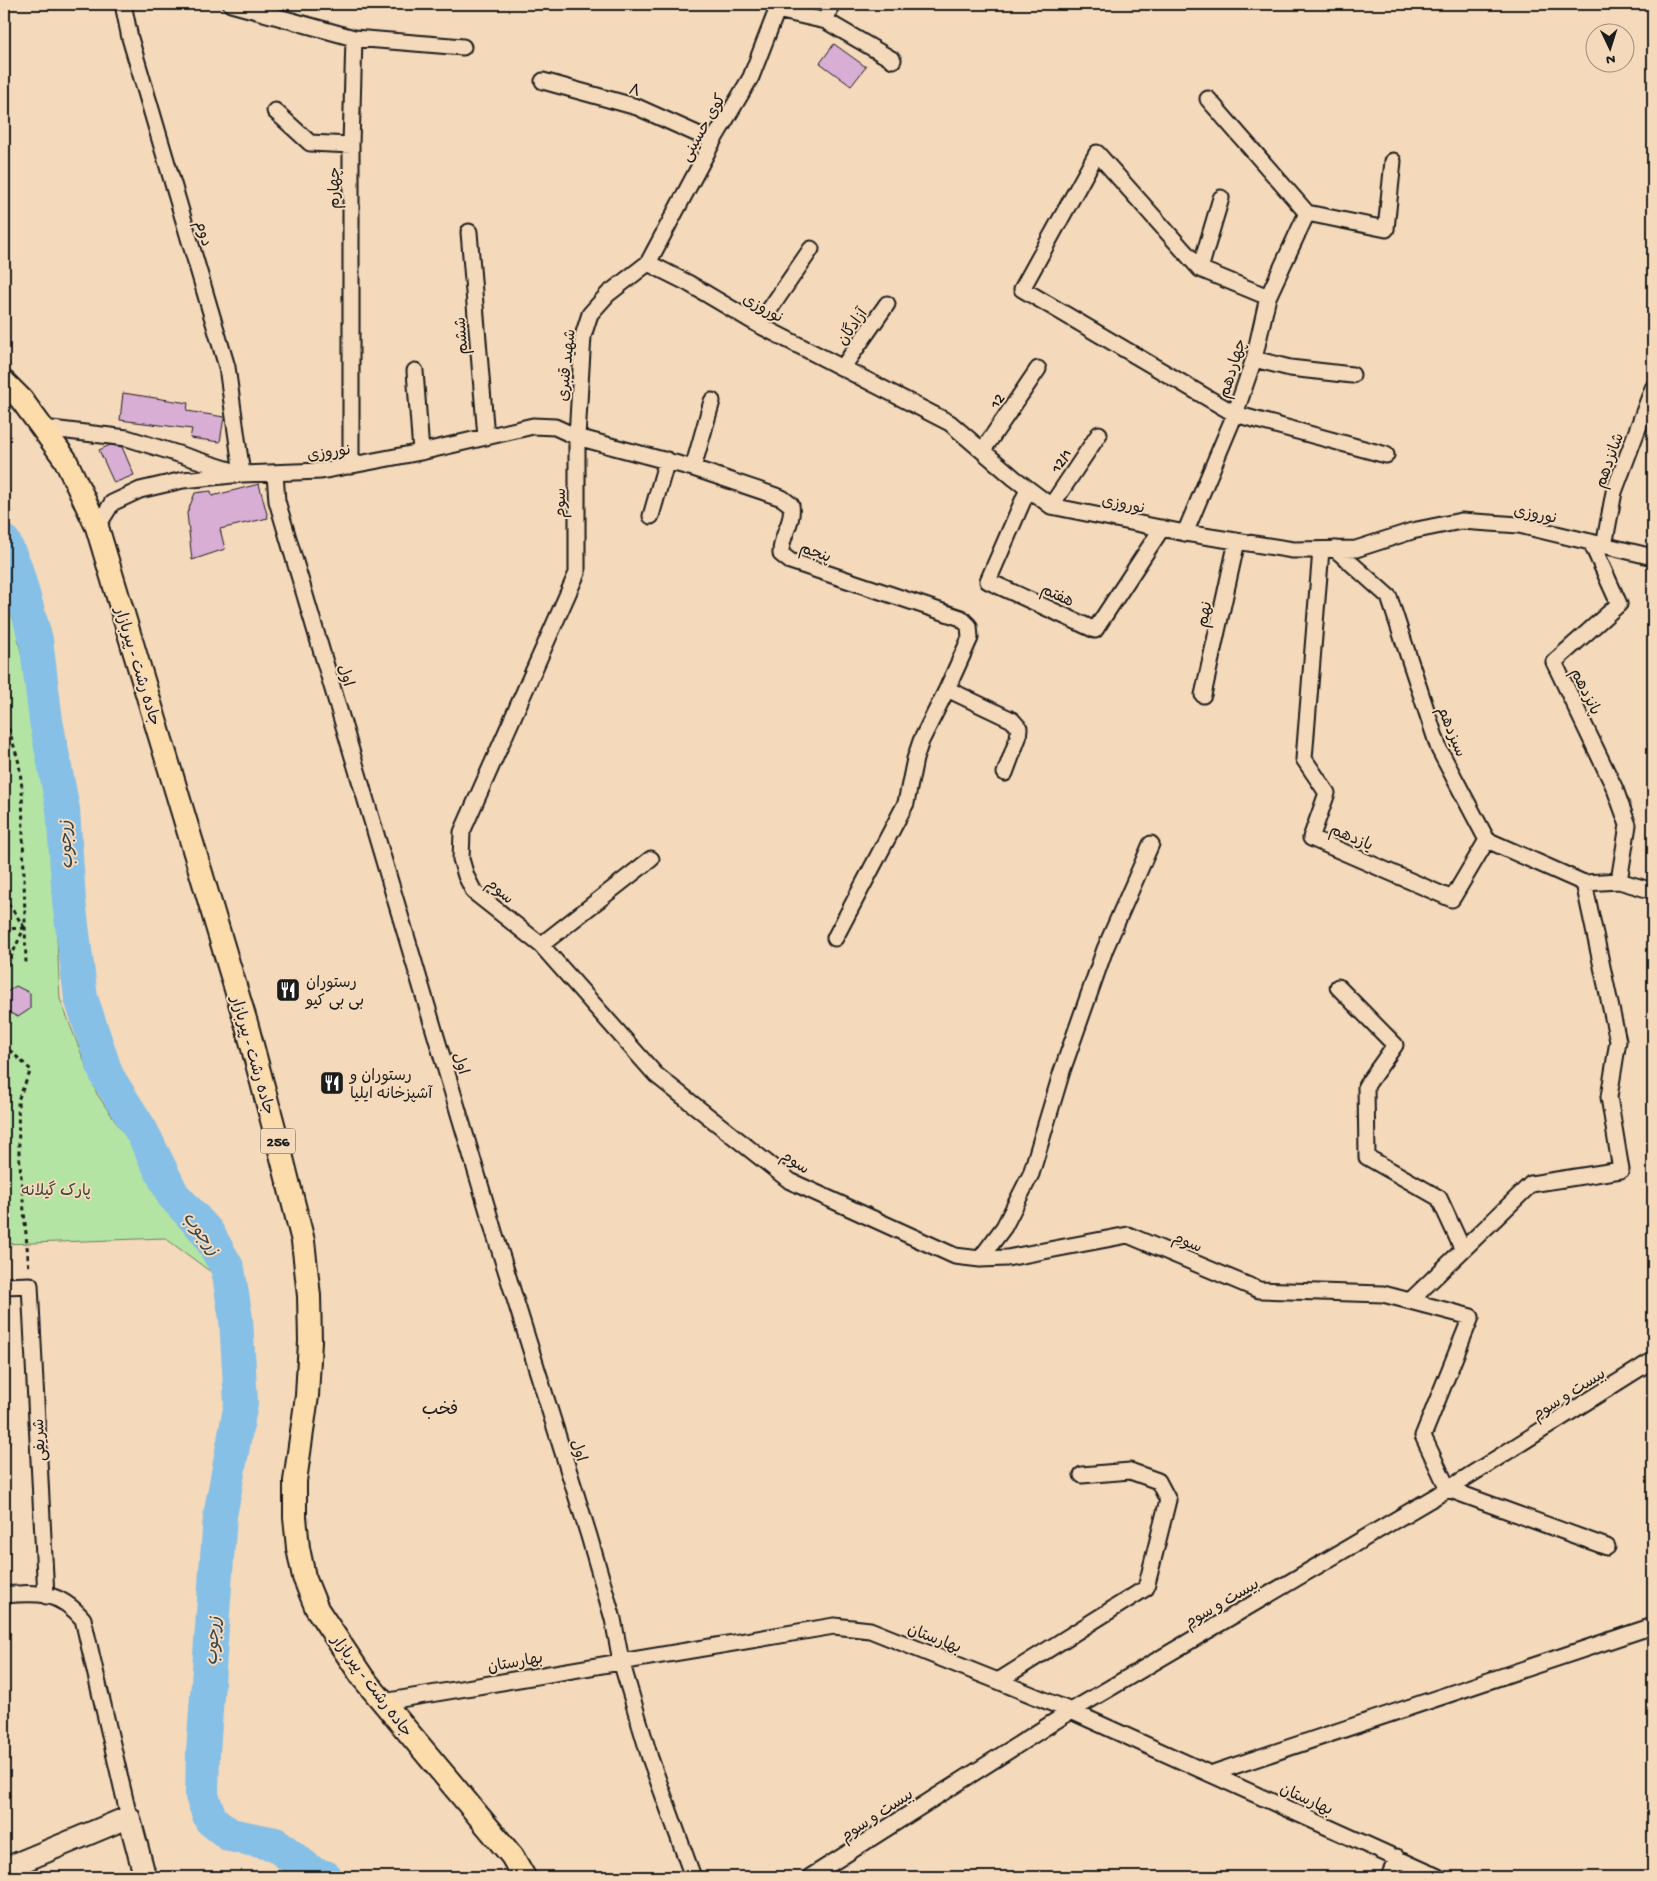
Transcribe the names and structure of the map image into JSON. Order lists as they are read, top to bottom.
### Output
{
  "streets": {
    "main road": ["جاده رشت - پیربازار", "256"],
    "street": [
      "۸",
      "کوی حسینی",
      "چهارم",
      "دوم",
      "نوروزی",
      "آزادگان",
      "ششم",
      "شهید قنبری",
      "چهاردهم",
      "12",
      "12/1",
      "شانزدهم",
      "سوم",
      "پنجم",
      "هفتم",
      "نهم",
      "اول",
      "پانزدهم",
      "سیزدهم",
      "یازدهم",
      "بیست و سوم",
      "شریفی",
      "بهارستان"
    ]
  },
  "crossings": [
    ["۸", "کوی حسینی"],
    ["کوی حسینی", "نوروزی"],
    ["کوی حسینی", "شهید قنبری"],
    ["چهارم", "نوروزی"],
    ["دوم", "نوروزی"],
    ["نوروزی", "آزادگان"],
    ["نوروزی", "ششم"],
    ["نوروزی", "شهید قنبری"],
    ["نوروزی", "چهاردهم"],
    ["نوروزی", "12"],
    ["نوروزی", "12/1"],
    ["نوروزی", "شانزدهم"],
    ["نوروزی", "سوم"],
    ["نوروزی", "پنجم"],
    ["نوروزی", "هفتم"],
    ["نوروزی", "نهم"],
    ["نوروزی", "جاده رشت - پیربازار"],
    ["نوروزی", "اول"],
    ["نوروزی", "پانزدهم"],
    ["نوروزی", "سیزدهم"],
    ["نوروزی", "یازدهم"],
    ["شهید قنبری", "سوم"],
    ["شهید قنبری", "پنجم"],
    ["شانزدهم", "پانزدهم"],
    ["سوم", "پنجم"],
    ["سوم", "بیست و سوم"],
    ["جاده رشت - پیربازار", "بهارستان"],
    ["اول", "بهارستان"],
    ["سیزدهم", "یازدهم"],
    ["بیست و سوم", "بهارستان"]
  ],
  "districts": ["فخب"],
  "water": ["زرجوب"],
  "parks": ["پارک گیلانه"],
  "places": {
    "restaurant": ["رستوران بی بی کیو", "رستوران و آشپزخانه ایلیا"]
  },
  "north": "bottom"
}
